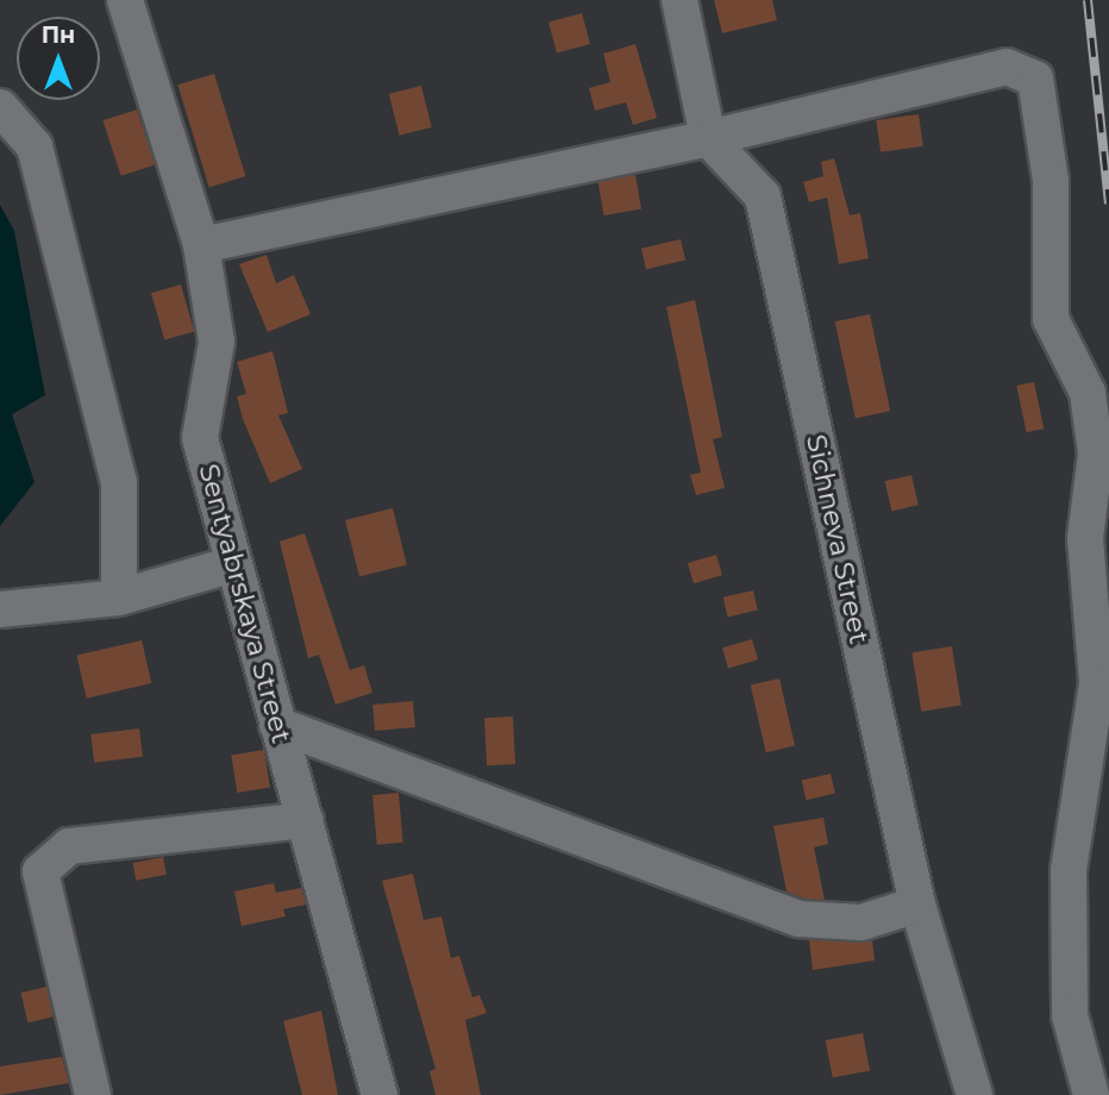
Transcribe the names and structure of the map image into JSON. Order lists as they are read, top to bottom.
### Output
{
  "streets": {
    "street": ["Sichneva Street", "Sentyabrskaya Street"]
  },
  "north": "top"
}
